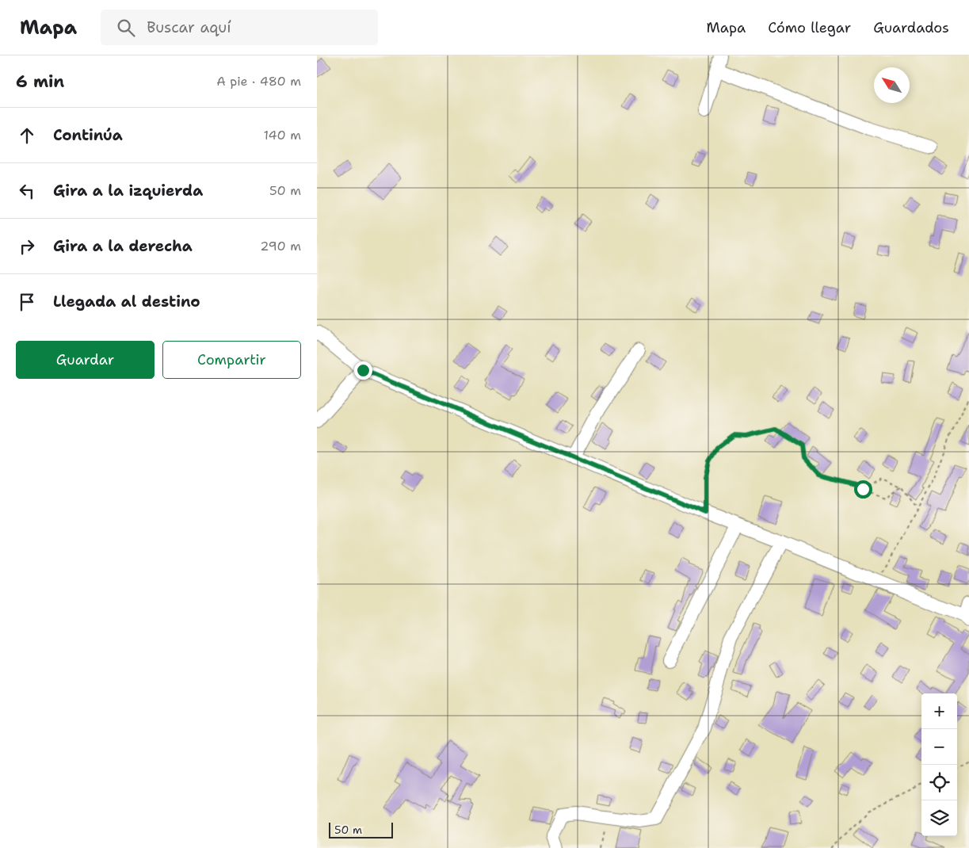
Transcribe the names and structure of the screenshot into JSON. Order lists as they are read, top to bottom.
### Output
{
  "scale_bar": "50 m",
  "north": "top left",
  "page": {
    "header": "Mapa",
    "search": "Buscar aquí",
    "nav": ["Mapa", "Cómo llegar", "Guardados"],
    "heading": ["6 min", "A pie · 480 m"],
    "list": [
      ["Continúa", "140 m"],
      ["Gira a la izquierda", "50 m"],
      ["Gira a la derecha", "290 m"],
      "Llegada al destino"
    ],
    "buttons": ["Guardar", "Compartir"],
    "map_buttons": ["+", "−"],
    "scale": "50 m"
  }
}
